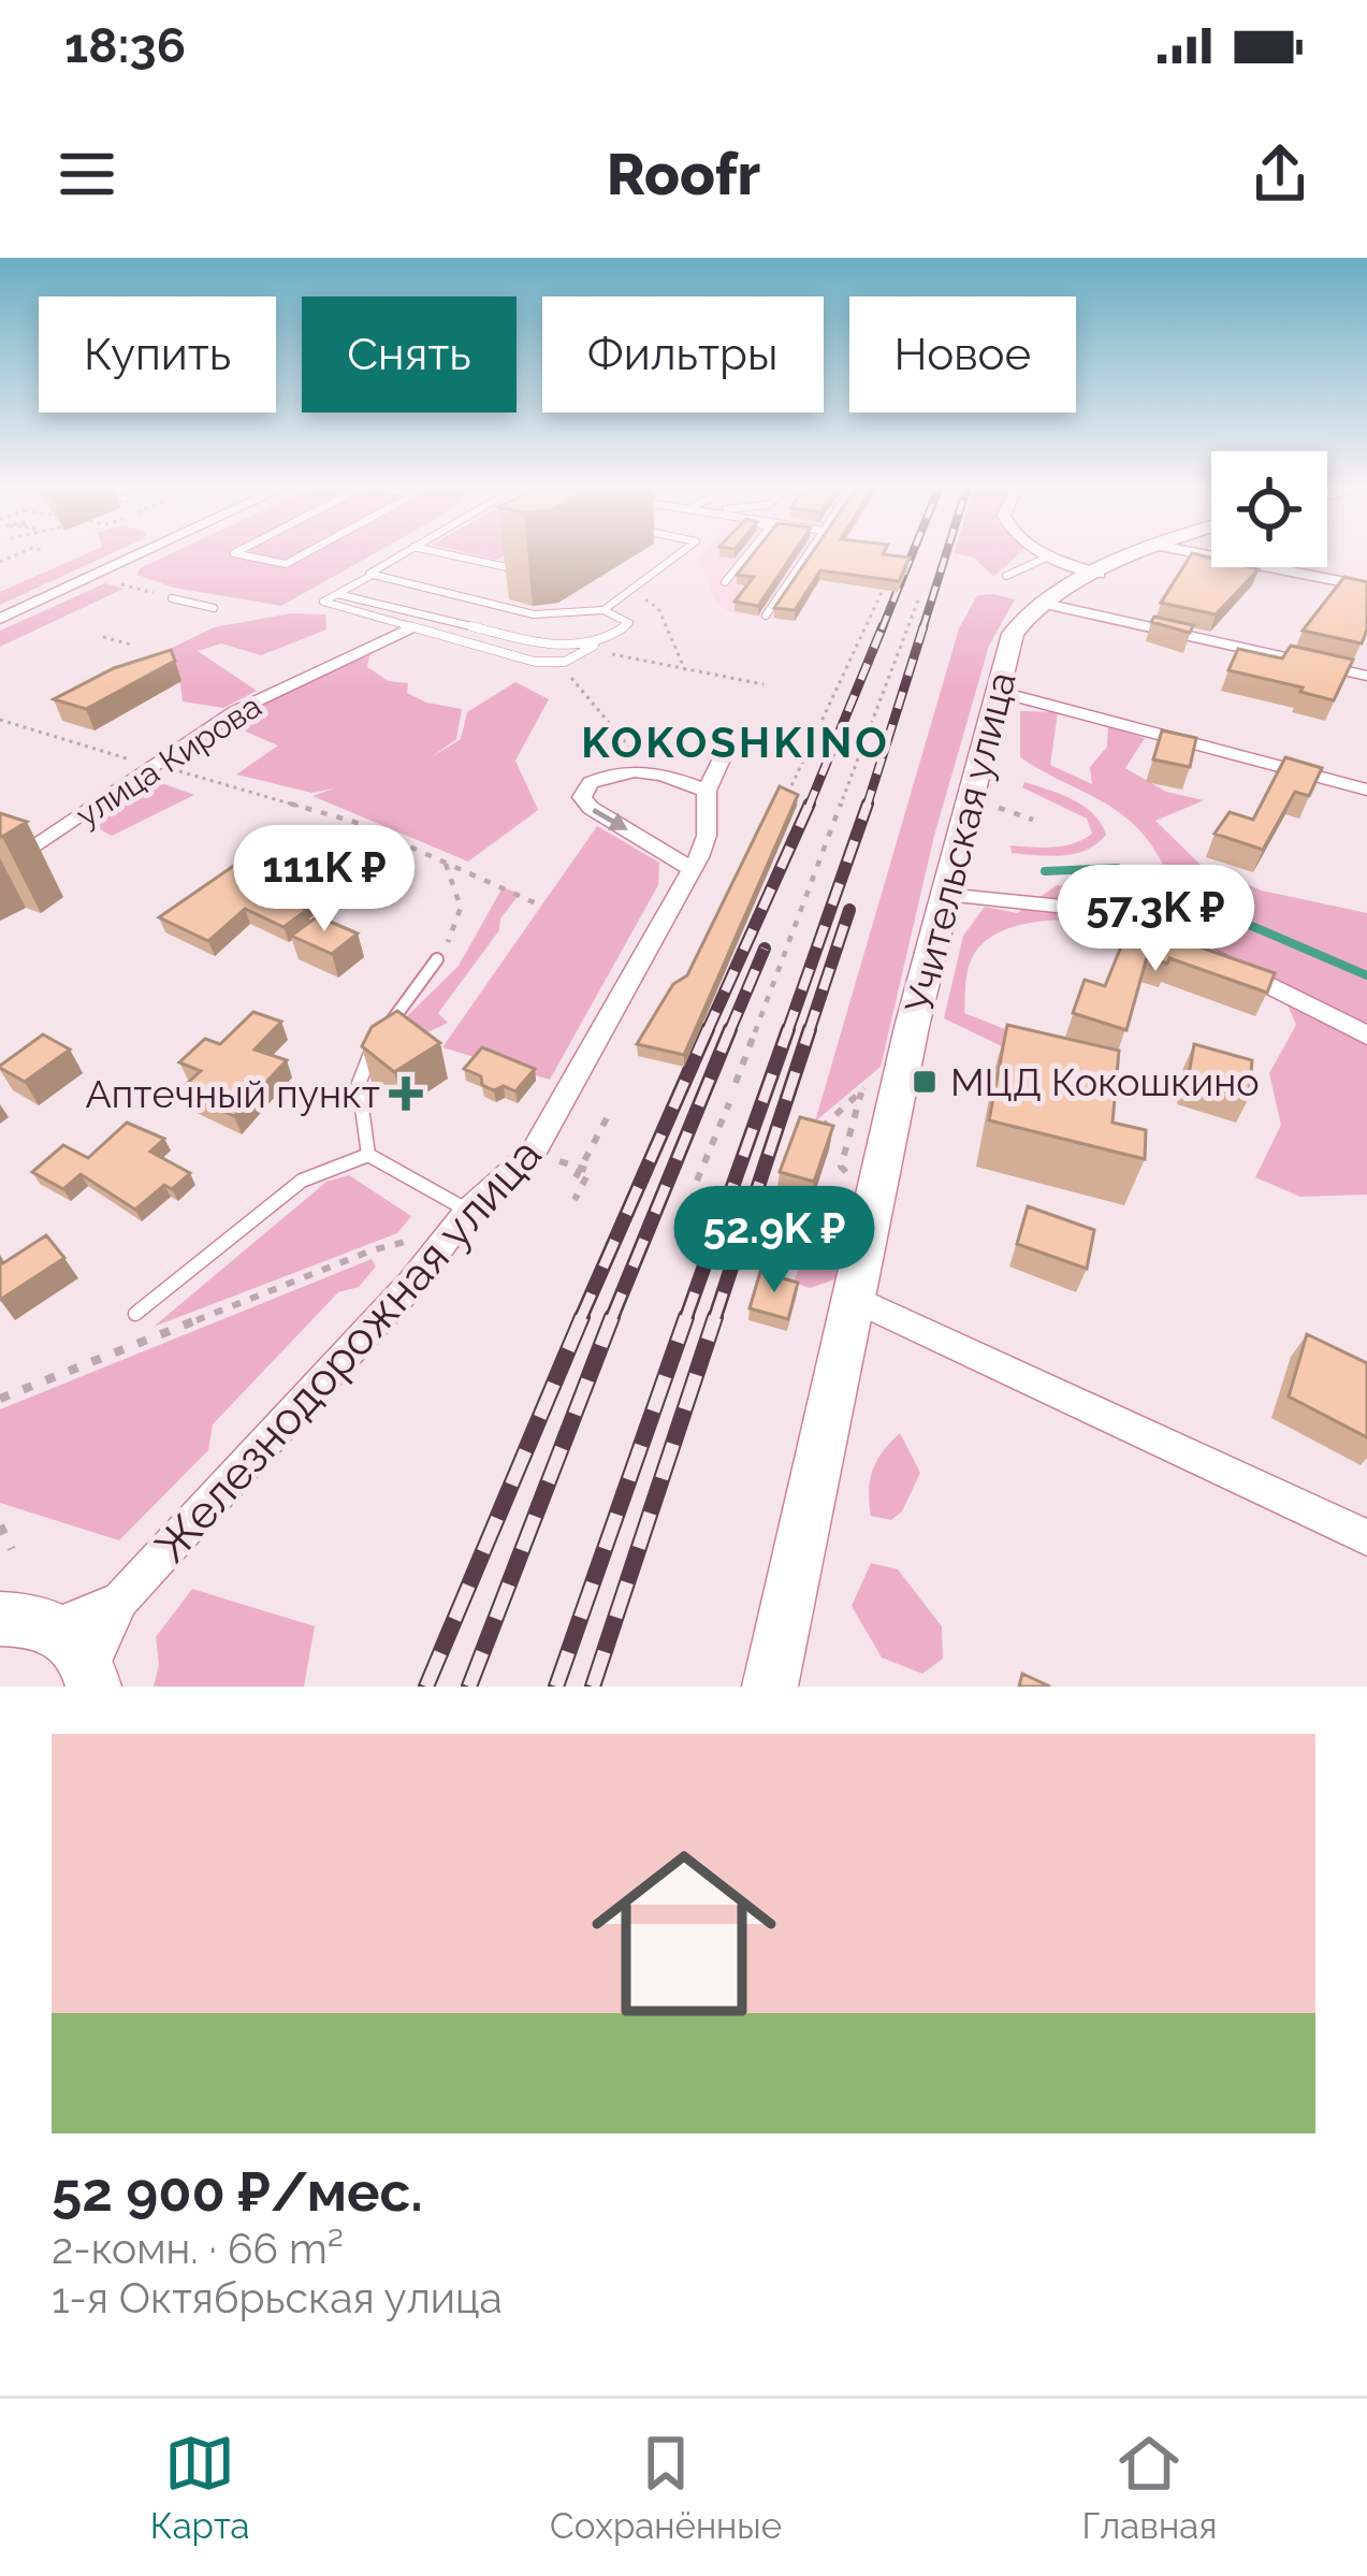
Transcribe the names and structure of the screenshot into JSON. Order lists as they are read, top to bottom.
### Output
{
  "streets": {
    "street": ["улица Кирова", "Учительская улица", "Железнодорожная улица"]
  },
  "districts": ["KOKOSHKINO"],
  "places": {
    "transit": ["МЦД Кокошкино"],
    "health": ["Аптечный пункт"]
  },
  "page": {
    "status": "18:36",
    "header": "Roofr",
    "chip": [
      "Купить",
      "Снять",
      "Фильтры",
      "Новое"
    ],
    "price": ["111K ₽", "57.3K ₽", "52.9K ₽"],
    "list": [
      {
        "name": "52 900 ₽/мес.",
        "note": "2-комн. · 66 m² · 1-я Октябрьская улица"
      }
    ],
    "tabs": ["Карта", "Сохранённые", "Главная"]
  }
}
